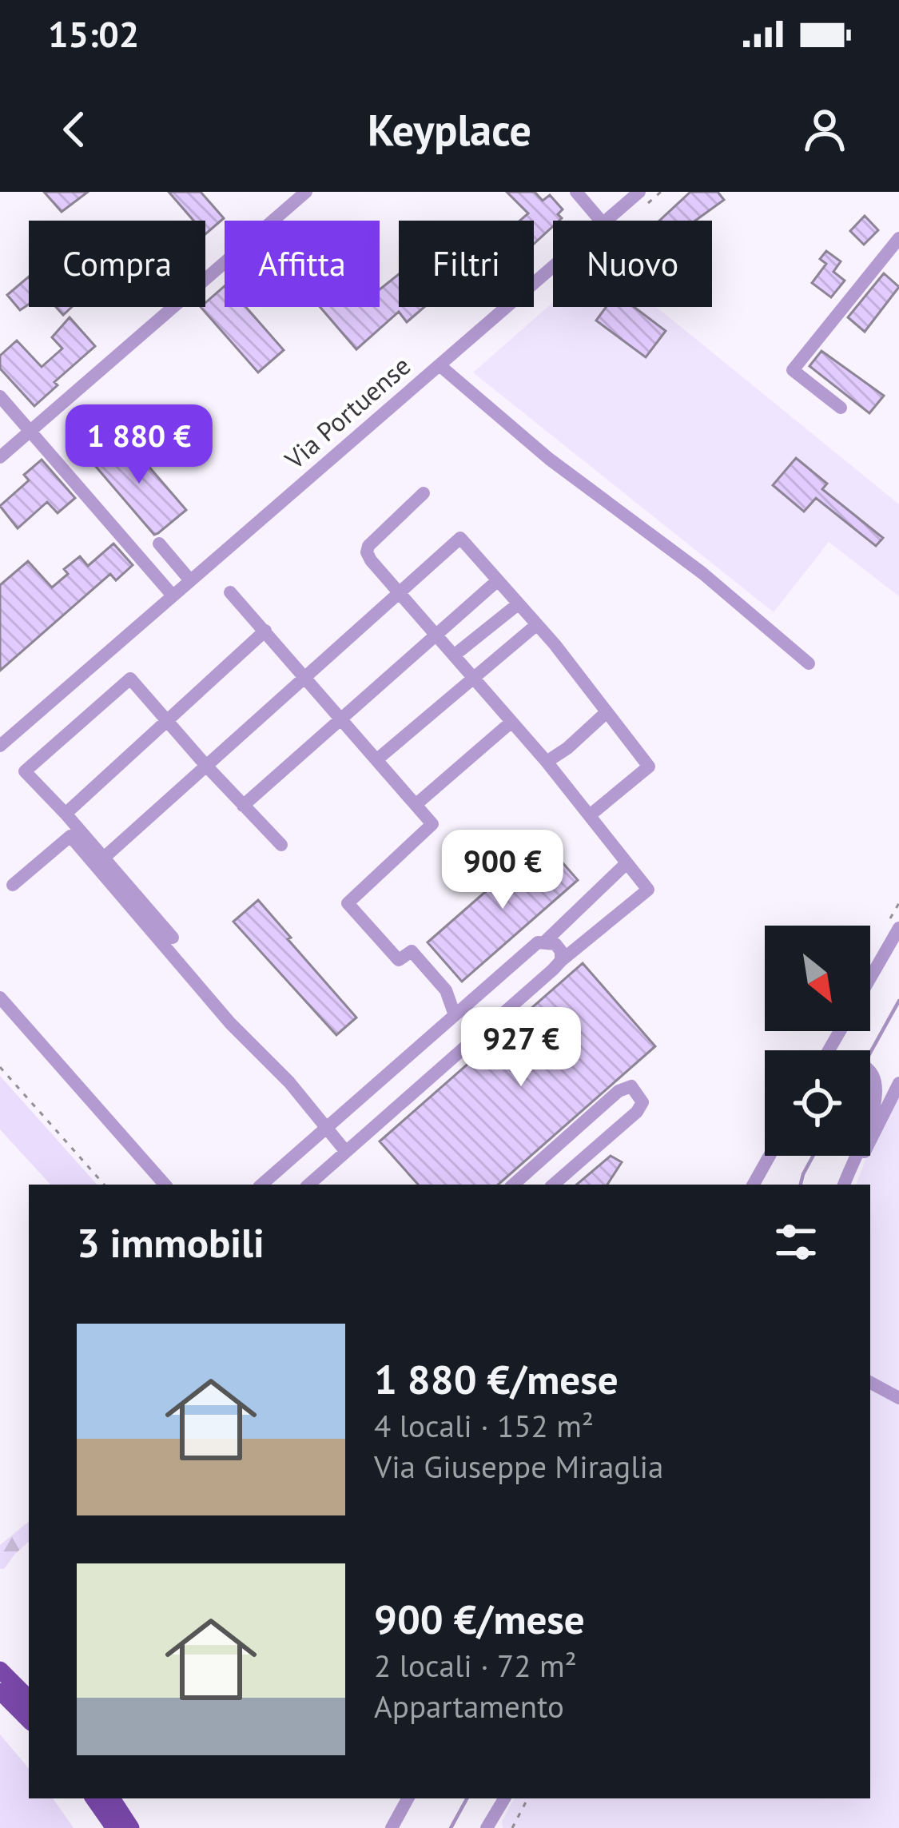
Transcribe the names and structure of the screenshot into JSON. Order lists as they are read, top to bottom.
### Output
{
  "streets": {
    "street": ["Via Portuense"]
  },
  "north": "bottom right",
  "page": {
    "status": "15:02",
    "header": "Keyplace",
    "chip": [
      "Compra",
      "Affitta",
      "Filtri",
      "Nuovo"
    ],
    "price": ["1 880 €", "900 €", "927 €"],
    "heading": "3 immobili",
    "list": [
      {
        "name": "1 880 €/mese",
        "note": "4 locali · 152 m² · Via Giuseppe Miraglia"
      },
      {
        "name": "900 €/mese",
        "note": "2 locali · 72 m² · Appartamento"
      }
    ]
  }
}
